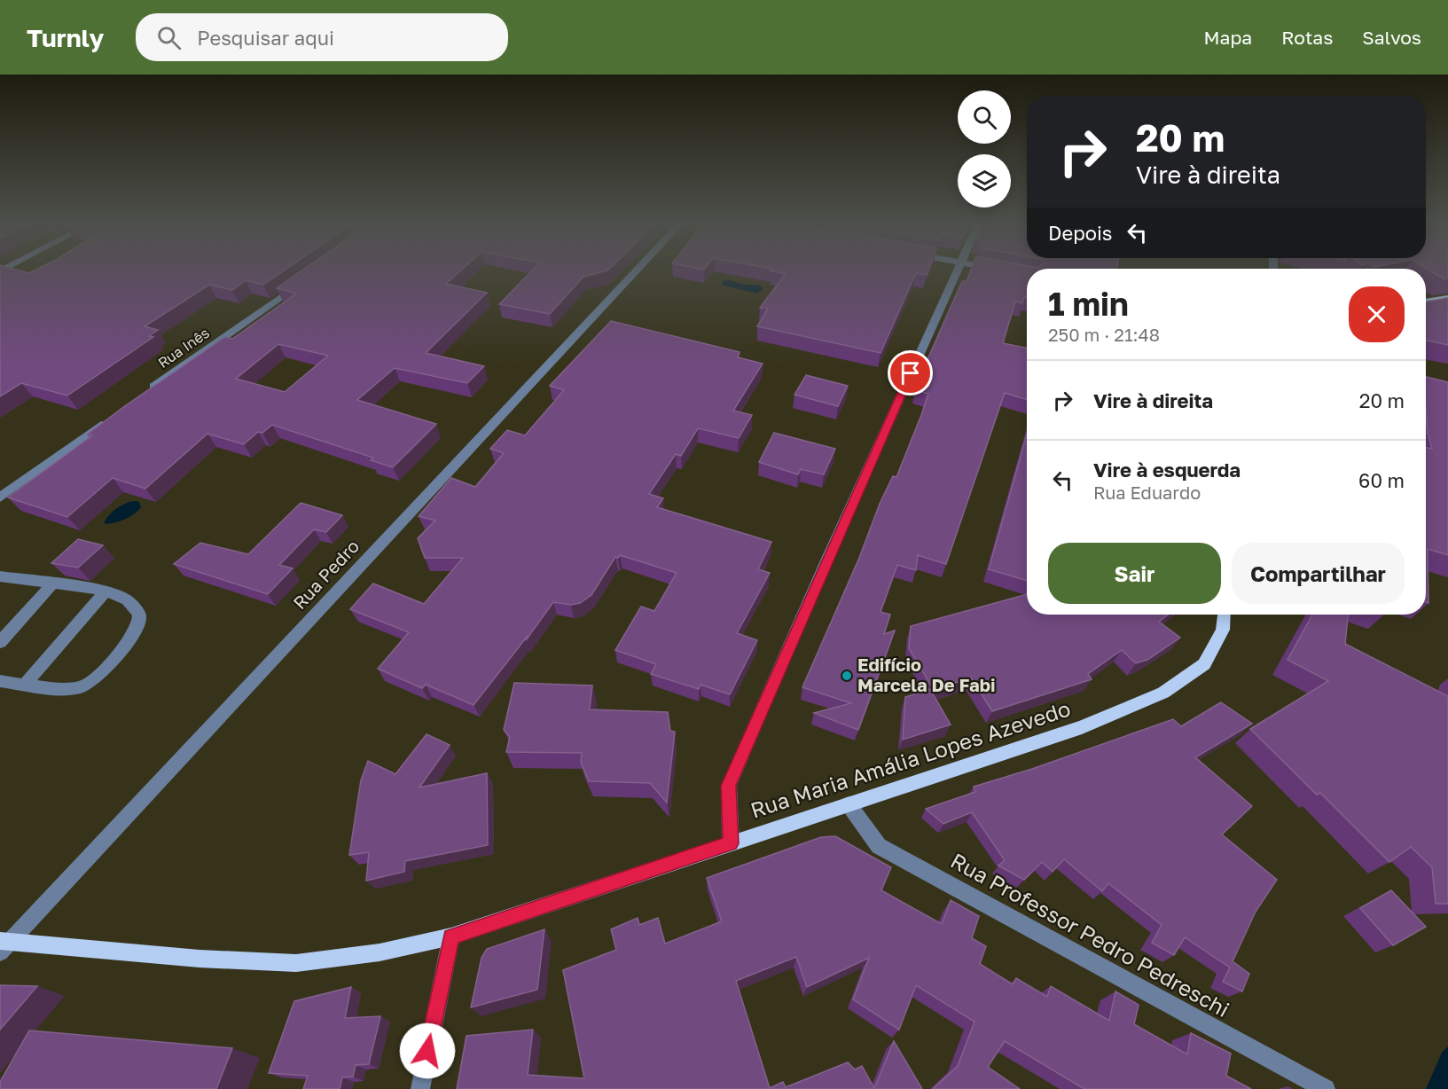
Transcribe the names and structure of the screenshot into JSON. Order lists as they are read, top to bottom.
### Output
{
  "streets": {
    "main road": ["Rua Maria Amália Lopes Azevedo"],
    "street": ["Rua Inês", "Rua Pedro", "Rua Professor Pedro Pedreschi"]
  },
  "crossings": [
    ["Rua Pedro", "Rua Maria Amália Lopes Azevedo"],
    ["Rua Maria Amália Lopes Azevedo", "Rua Professor Pedro Pedreschi"]
  ],
  "places": ["Edifício Marcela De Fabi"],
  "page": {
    "header": "Turnly",
    "search": "Pesquisar aqui",
    "nav": ["Mapa", "Rotas", "Salvos"],
    "turn": ["20 m", "Vire à direita"],
    "then": "Depois",
    "heading": ["1 min", "250 m · 21:48"],
    "list": [
      {
        "name": "Vire à direita",
        "value": "20 m"
      },
      {
        "name": "Vire à esquerda",
        "note": "Rua Eduardo",
        "value": "60 m"
      }
    ],
    "buttons": ["Sair", "Compartilhar"]
  }
}
